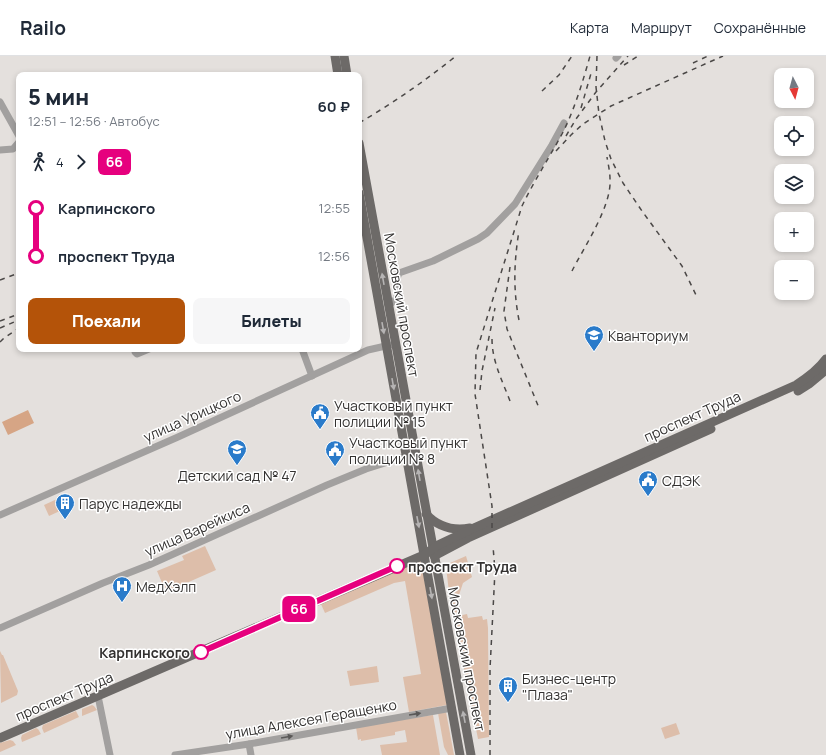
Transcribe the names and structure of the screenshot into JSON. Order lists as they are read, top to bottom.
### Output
{
  "streets": {
    "main road": ["Московский проспект", "проспект Труда"],
    "street": ["улица Урицкого", "улица Варейкиса", "улица Алексея Геращенко"]
  },
  "crossings": [
    ["Московский проспект", "улица Урицкого"],
    ["Московский проспект", "проспект Труда"],
    ["Московский проспект", "улица Варейкиса"],
    ["Московский проспект", "улица Алексея Геращенко"]
  ],
  "one_way": ["улица Алексея Геращенко"],
  "places": {
    "school or university": ["Кванториум", "Детский сад № 47"],
    "public building": ["Участковый пункт полиции № 15", "Участковый пункт полиции № 8", "СДЭК"],
    "building": ["Парус надежды", "Бизнес-центр \"Плаза\""],
    "other": ["проспект Труда", "Карпинского"],
    "hospital": ["МедХэлп"]
  },
  "lines": ["bus line 66"],
  "north": "bottom",
  "page": {
    "header": "Railo",
    "nav": ["Карта", "Маршрут", "Сохранённые"],
    "on_map": "66",
    "map_buttons": ["+", "−"],
    "heading": ["5 мин", "12:51 – 12:56 · Автобус", "60 ₽"],
    "legs": ["4", "66"],
    "list": [
      {
        "name": "Карпинского",
        "value": "12:55"
      },
      {
        "name": "проспект Труда",
        "value": "12:56"
      }
    ],
    "buttons": ["Поехали", "Билеты"]
  }
}
